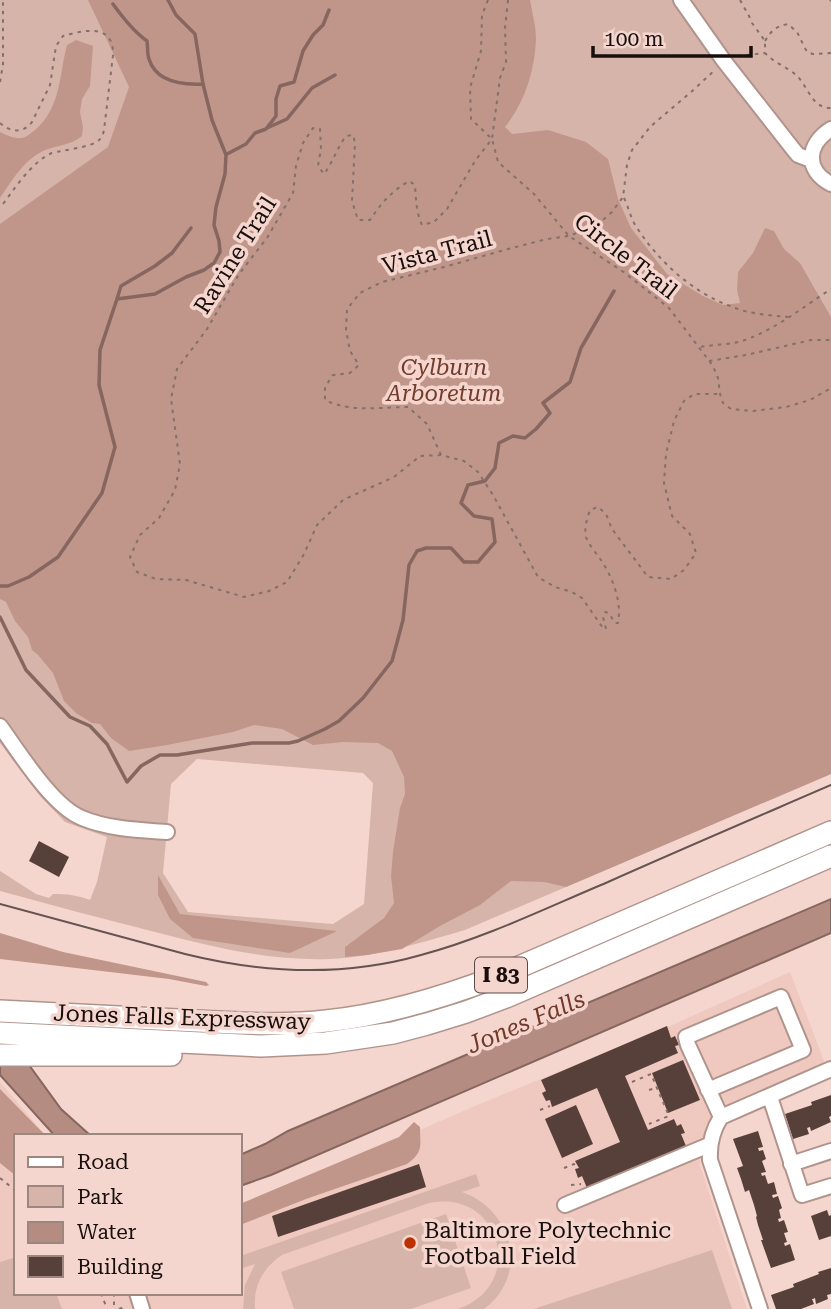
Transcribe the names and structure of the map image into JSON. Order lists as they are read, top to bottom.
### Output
{
  "streets": {
    "highway": ["I 83", "Jones Falls Expressway"],
    "path": ["Vista Trail", "Ravine Trail", "Circle Trail"]
  },
  "crossings": [
    ["Vista Trail", "Ravine Trail"],
    ["Vista Trail", "Circle Trail"],
    ["Ravine Trail", "Circle Trail"]
  ],
  "water": ["Jones Falls"],
  "parks": ["Cylburn Arboretum"],
  "places": ["Baltimore Polytechnic Football Field"],
  "legend": [
    "Road",
    "Park",
    "Water",
    "Building"
  ],
  "scale_bar": "100 m"
}
